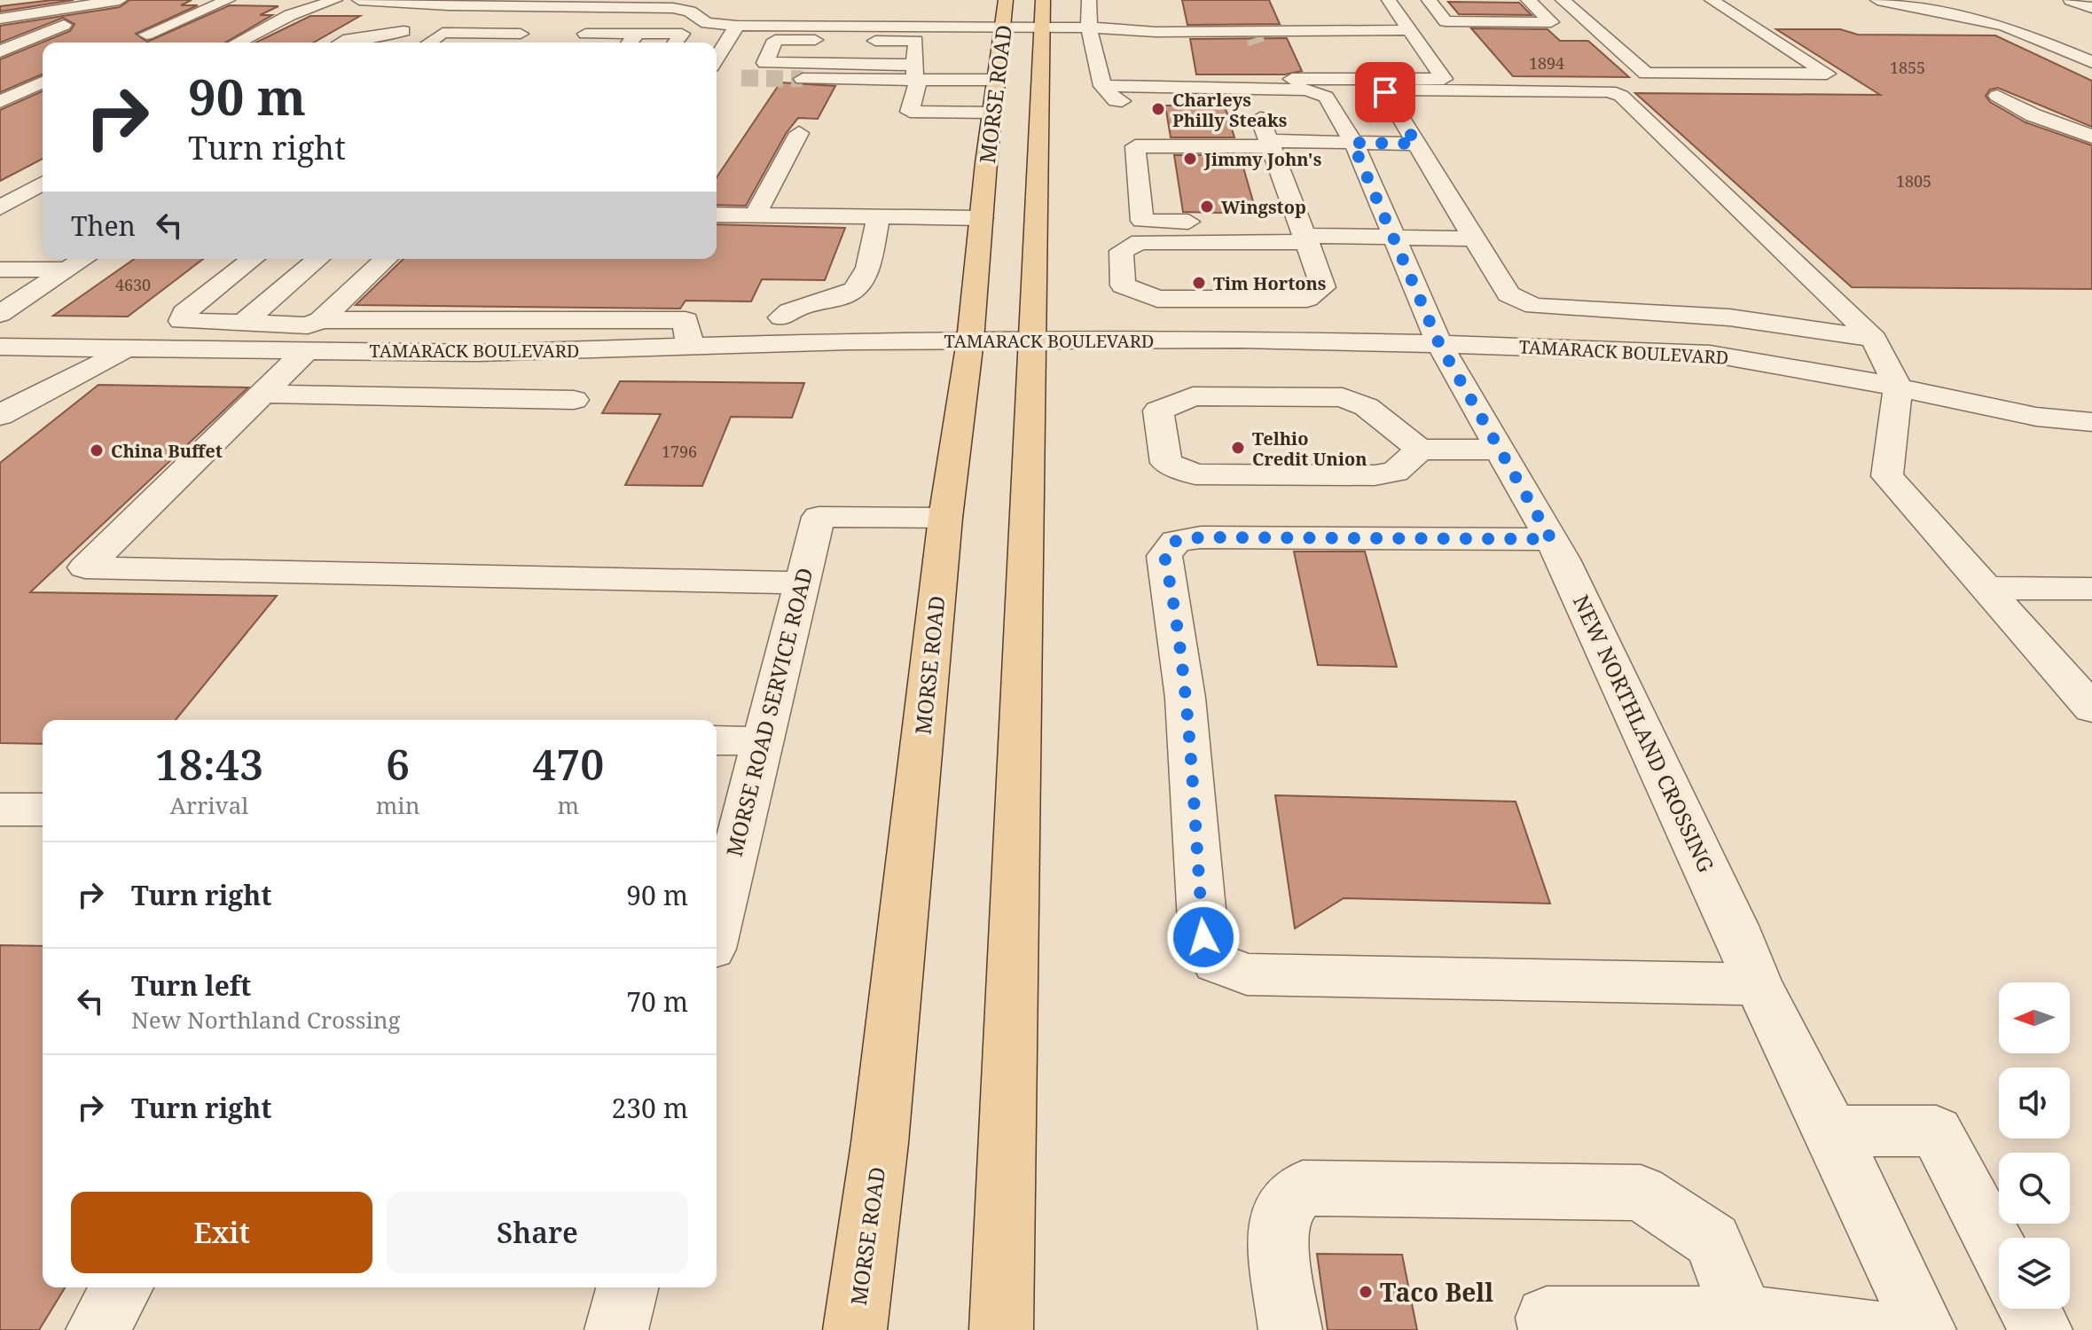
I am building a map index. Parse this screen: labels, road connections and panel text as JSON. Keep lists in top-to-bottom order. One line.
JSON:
{"streets":{"main road":["MORSE ROAD"],"street":["TAMARACK BOULEVARD","MORSE ROAD SERVICE ROAD","NEW NORTHLAND CROSSING"]},"crossings":[["MORSE ROAD","TAMARACK BOULEVARD"],["MORSE ROAD","MORSE ROAD SERVICE ROAD"],["TAMARACK BOULEVARD","NEW NORTHLAND CROSSING"]],"places":["Charleys Philly Steaks","Jimmy John's","Wingstop","Tim Hortons","Telhio Credit Union","China Buffet","Taco Bell"],"house_numbers":["1894","1855","1805","4630","1796"],"north":"left","page":{"turn":["90 m","Turn right"],"then":"Then","eta":["18:43","Arrival","6","min","470","m"],"list":[{"name":"Turn right","value":"90 m"},{"name":"Turn left","note":"New Northland Crossing","value":"70 m"},{"name":"Turn right","value":"230 m"}],"buttons":["Exit","Share"]}}
